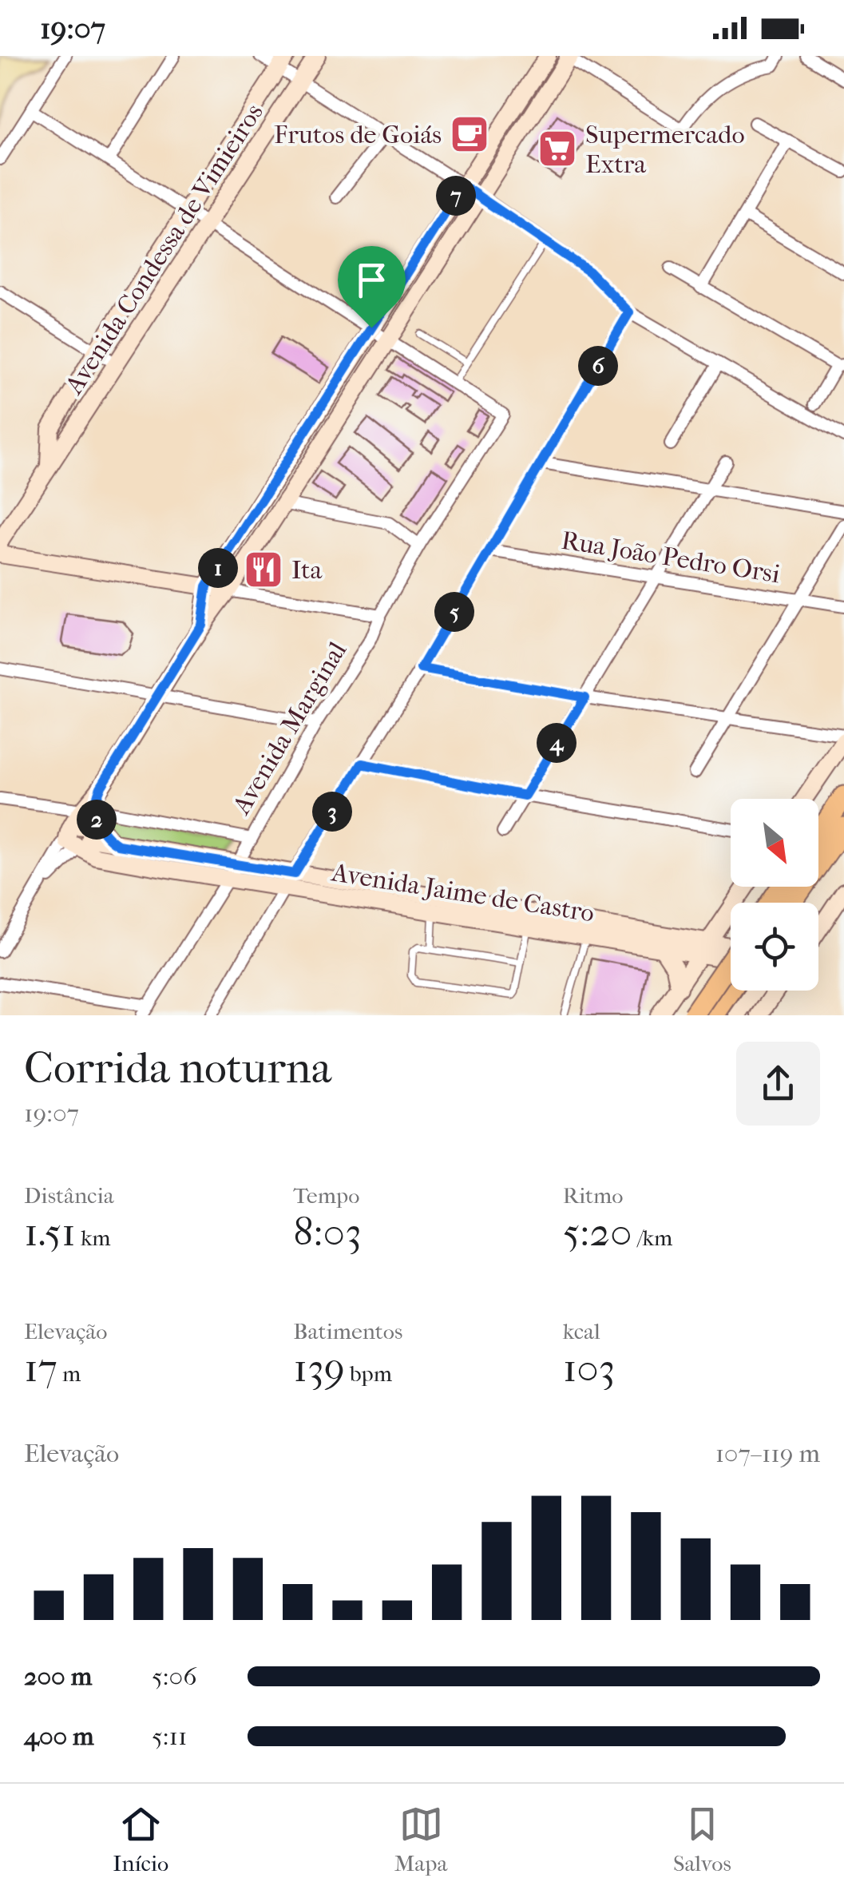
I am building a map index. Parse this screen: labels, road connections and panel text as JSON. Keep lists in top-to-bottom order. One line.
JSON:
{"streets":{"street":["Avenida Condessa de Vimieiros","Rua João Pedro Orsi","Avenida Marginal","Avenida Jaime de Castro"]},"crossings":[["Avenida Marginal","Avenida Jaime de Castro"]],"places":{"cafe":["Frutos de Goiás"],"supermarket":["Supermercado Extra"],"restaurant":["Ita"]},"north":"bottom right","page":{"status":"19:07","pins":["7","6","1","5","4","3","2"],"heading":["Corrida noturna","19:07"],"stats":[["Distância","1.51 km"],["Tempo","8:03"],["Ritmo","5:20 /km"],["Elevação","17 m"],["Batimentos","139 bpm"],["kcal","103"]],"chart":["Elevação","107–119 m"],"list":[{"name":"200 m","note":"5:06"},{"name":"400 m","note":"5:11"}],"tabs":["Início","Mapa","Salvos"]}}
